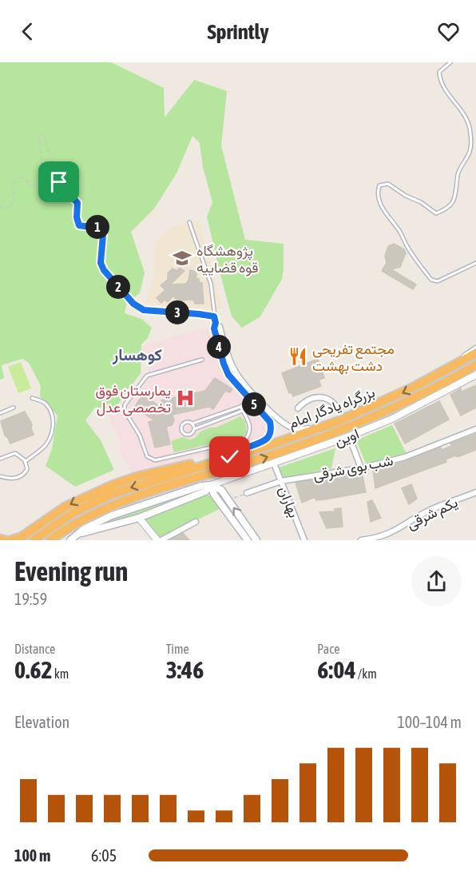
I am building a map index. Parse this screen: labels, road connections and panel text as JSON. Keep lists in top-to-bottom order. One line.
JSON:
{"streets":{"highway":["بزرگراه یادگار امام"],"main road":["اوین"],"street":["شب بوی شرقی","بهاران","یکم شرقی"]},"crossings":[["اوین","بهاران"],["شب بوی شرقی","بهاران"]],"districts":["کوهسار"],"places":{"school or university":["پژوهشگاه قوه قضاییه"],"restaurant":["مجتمع تفریحی دشت بهشت"],"hospital":["یمارستان فوق تخصصی عدل"]},"page":{"header":"Sprintly","pins":["1","2","3","4","5"],"heading":["Evening run","19:59"],"stats":[["Distance","0.62 km"],["Time","3:46"],["Pace","6:04 /km"]],"chart":["Elevation","100–104 m"],"list":[{"name":"100 m","note":"6:05"}]}}
